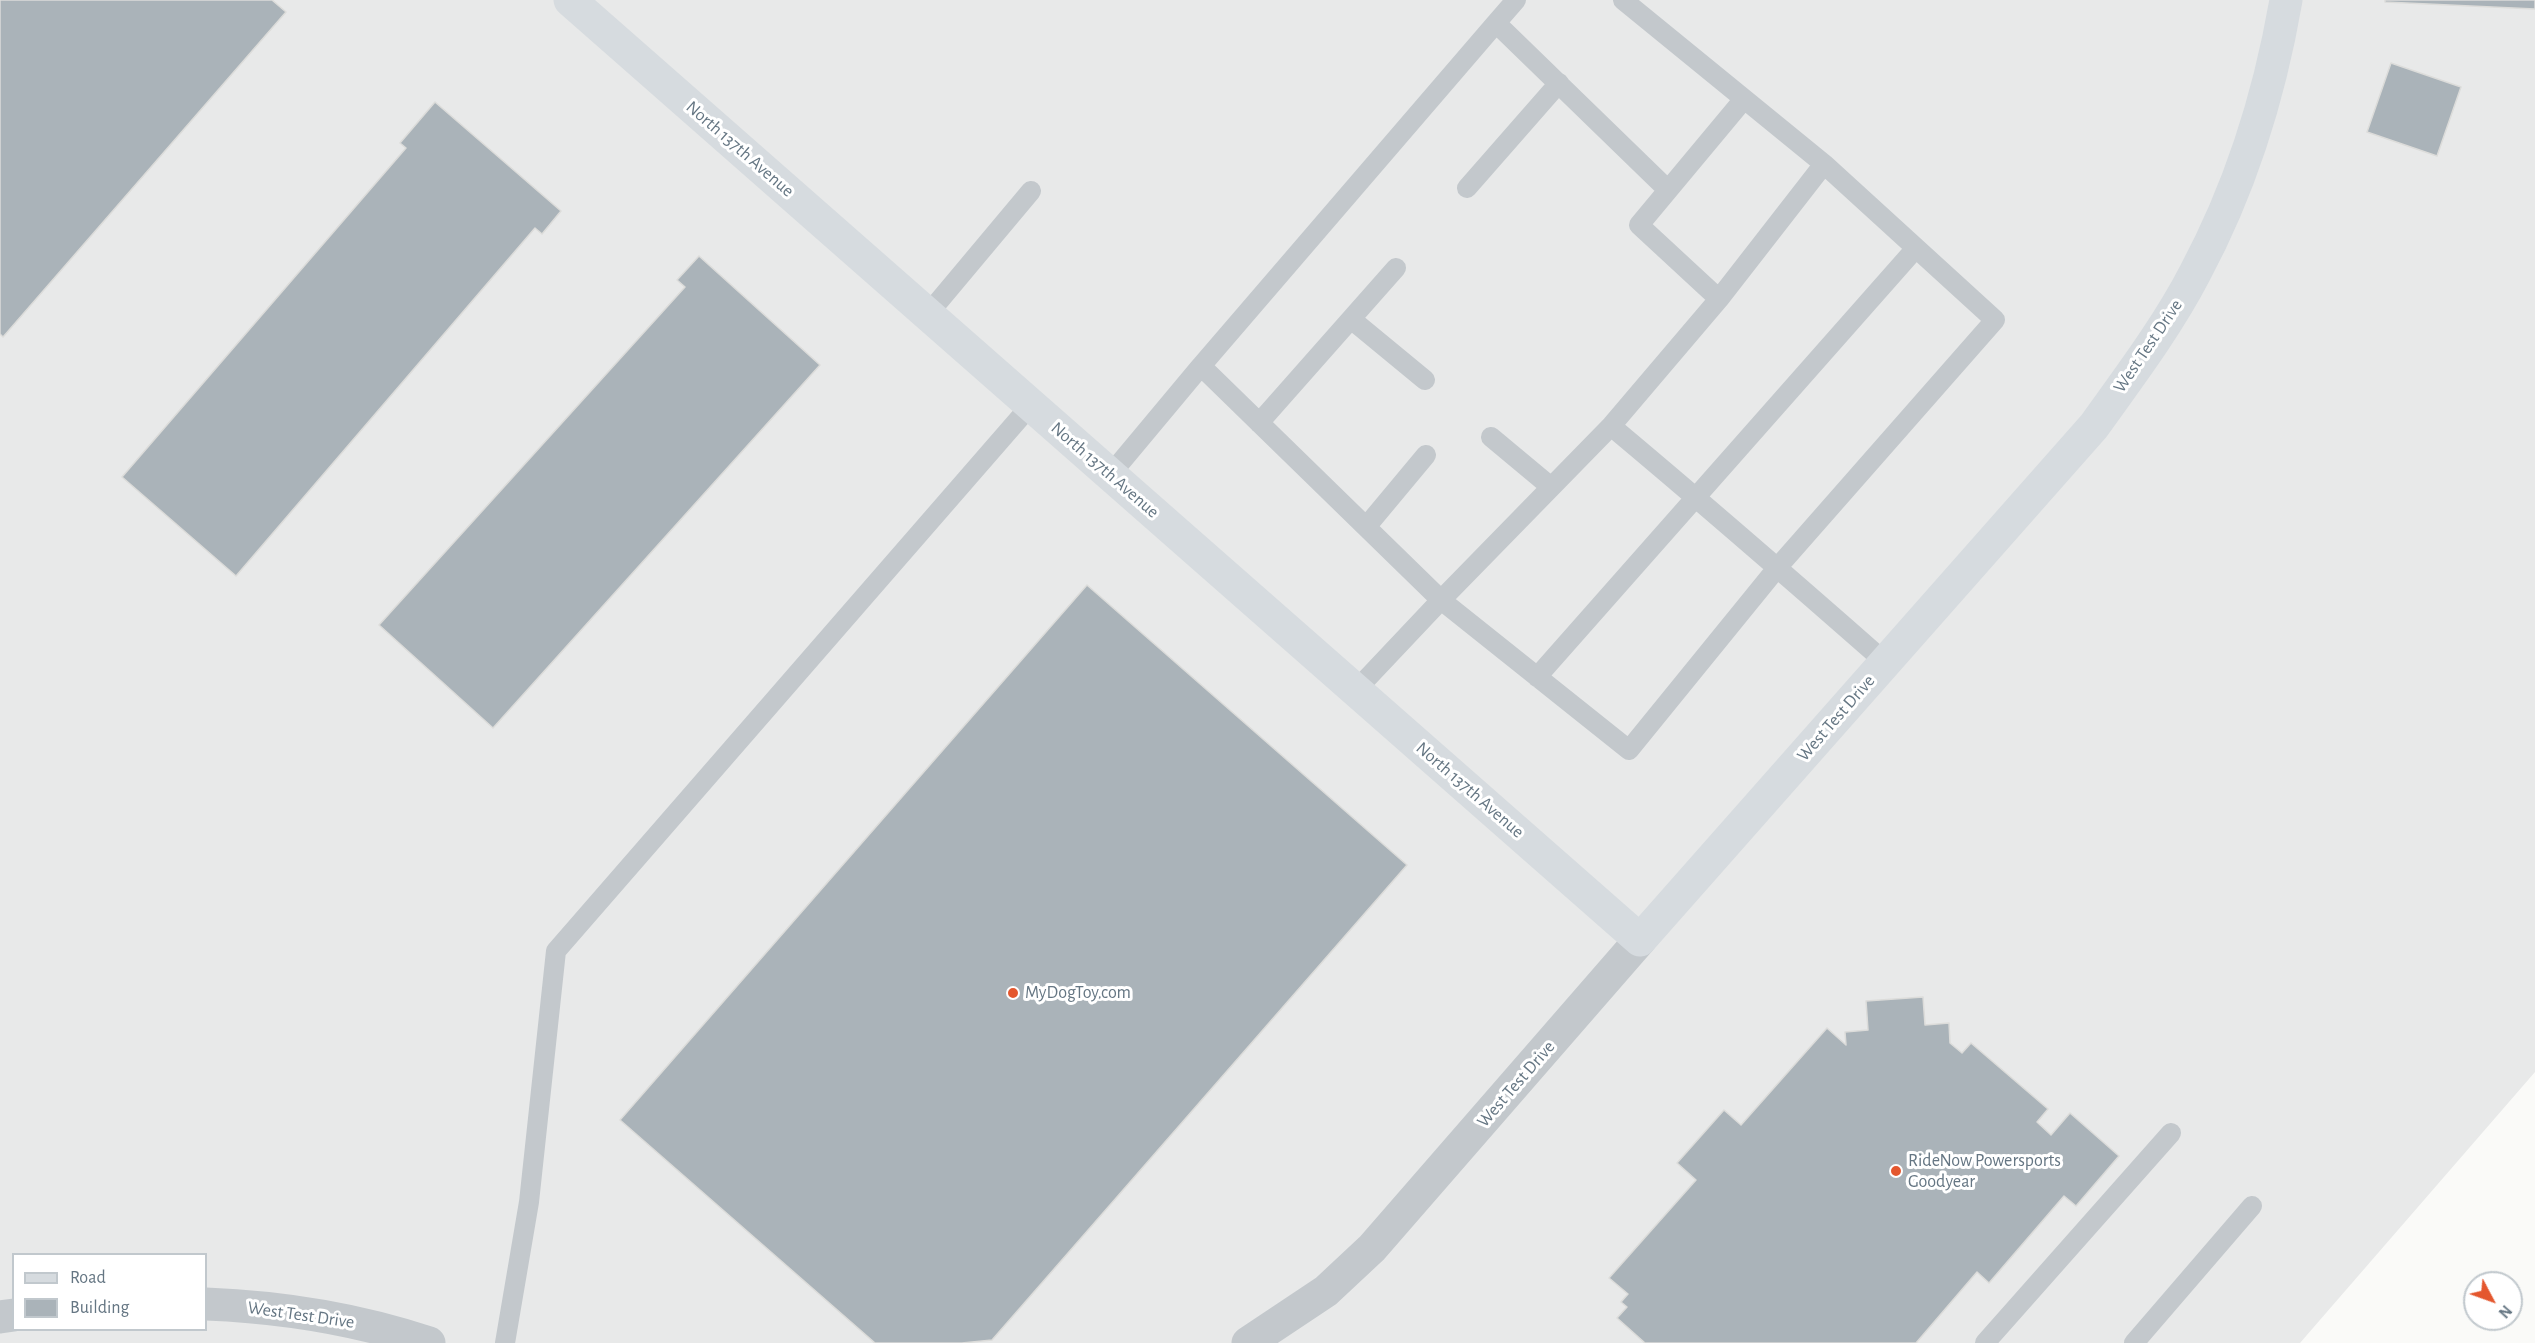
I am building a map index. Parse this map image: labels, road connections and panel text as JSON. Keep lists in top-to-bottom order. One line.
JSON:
{"streets":{"street":["North 137th Avenue","West Test Drive"]},"crossings":[["North 137th Avenue","West Test Drive"]],"places":["MyDogToy.com","RideNow Powersports Goodyear"],"legend":["Road","Building"],"north":"bottom right"}
